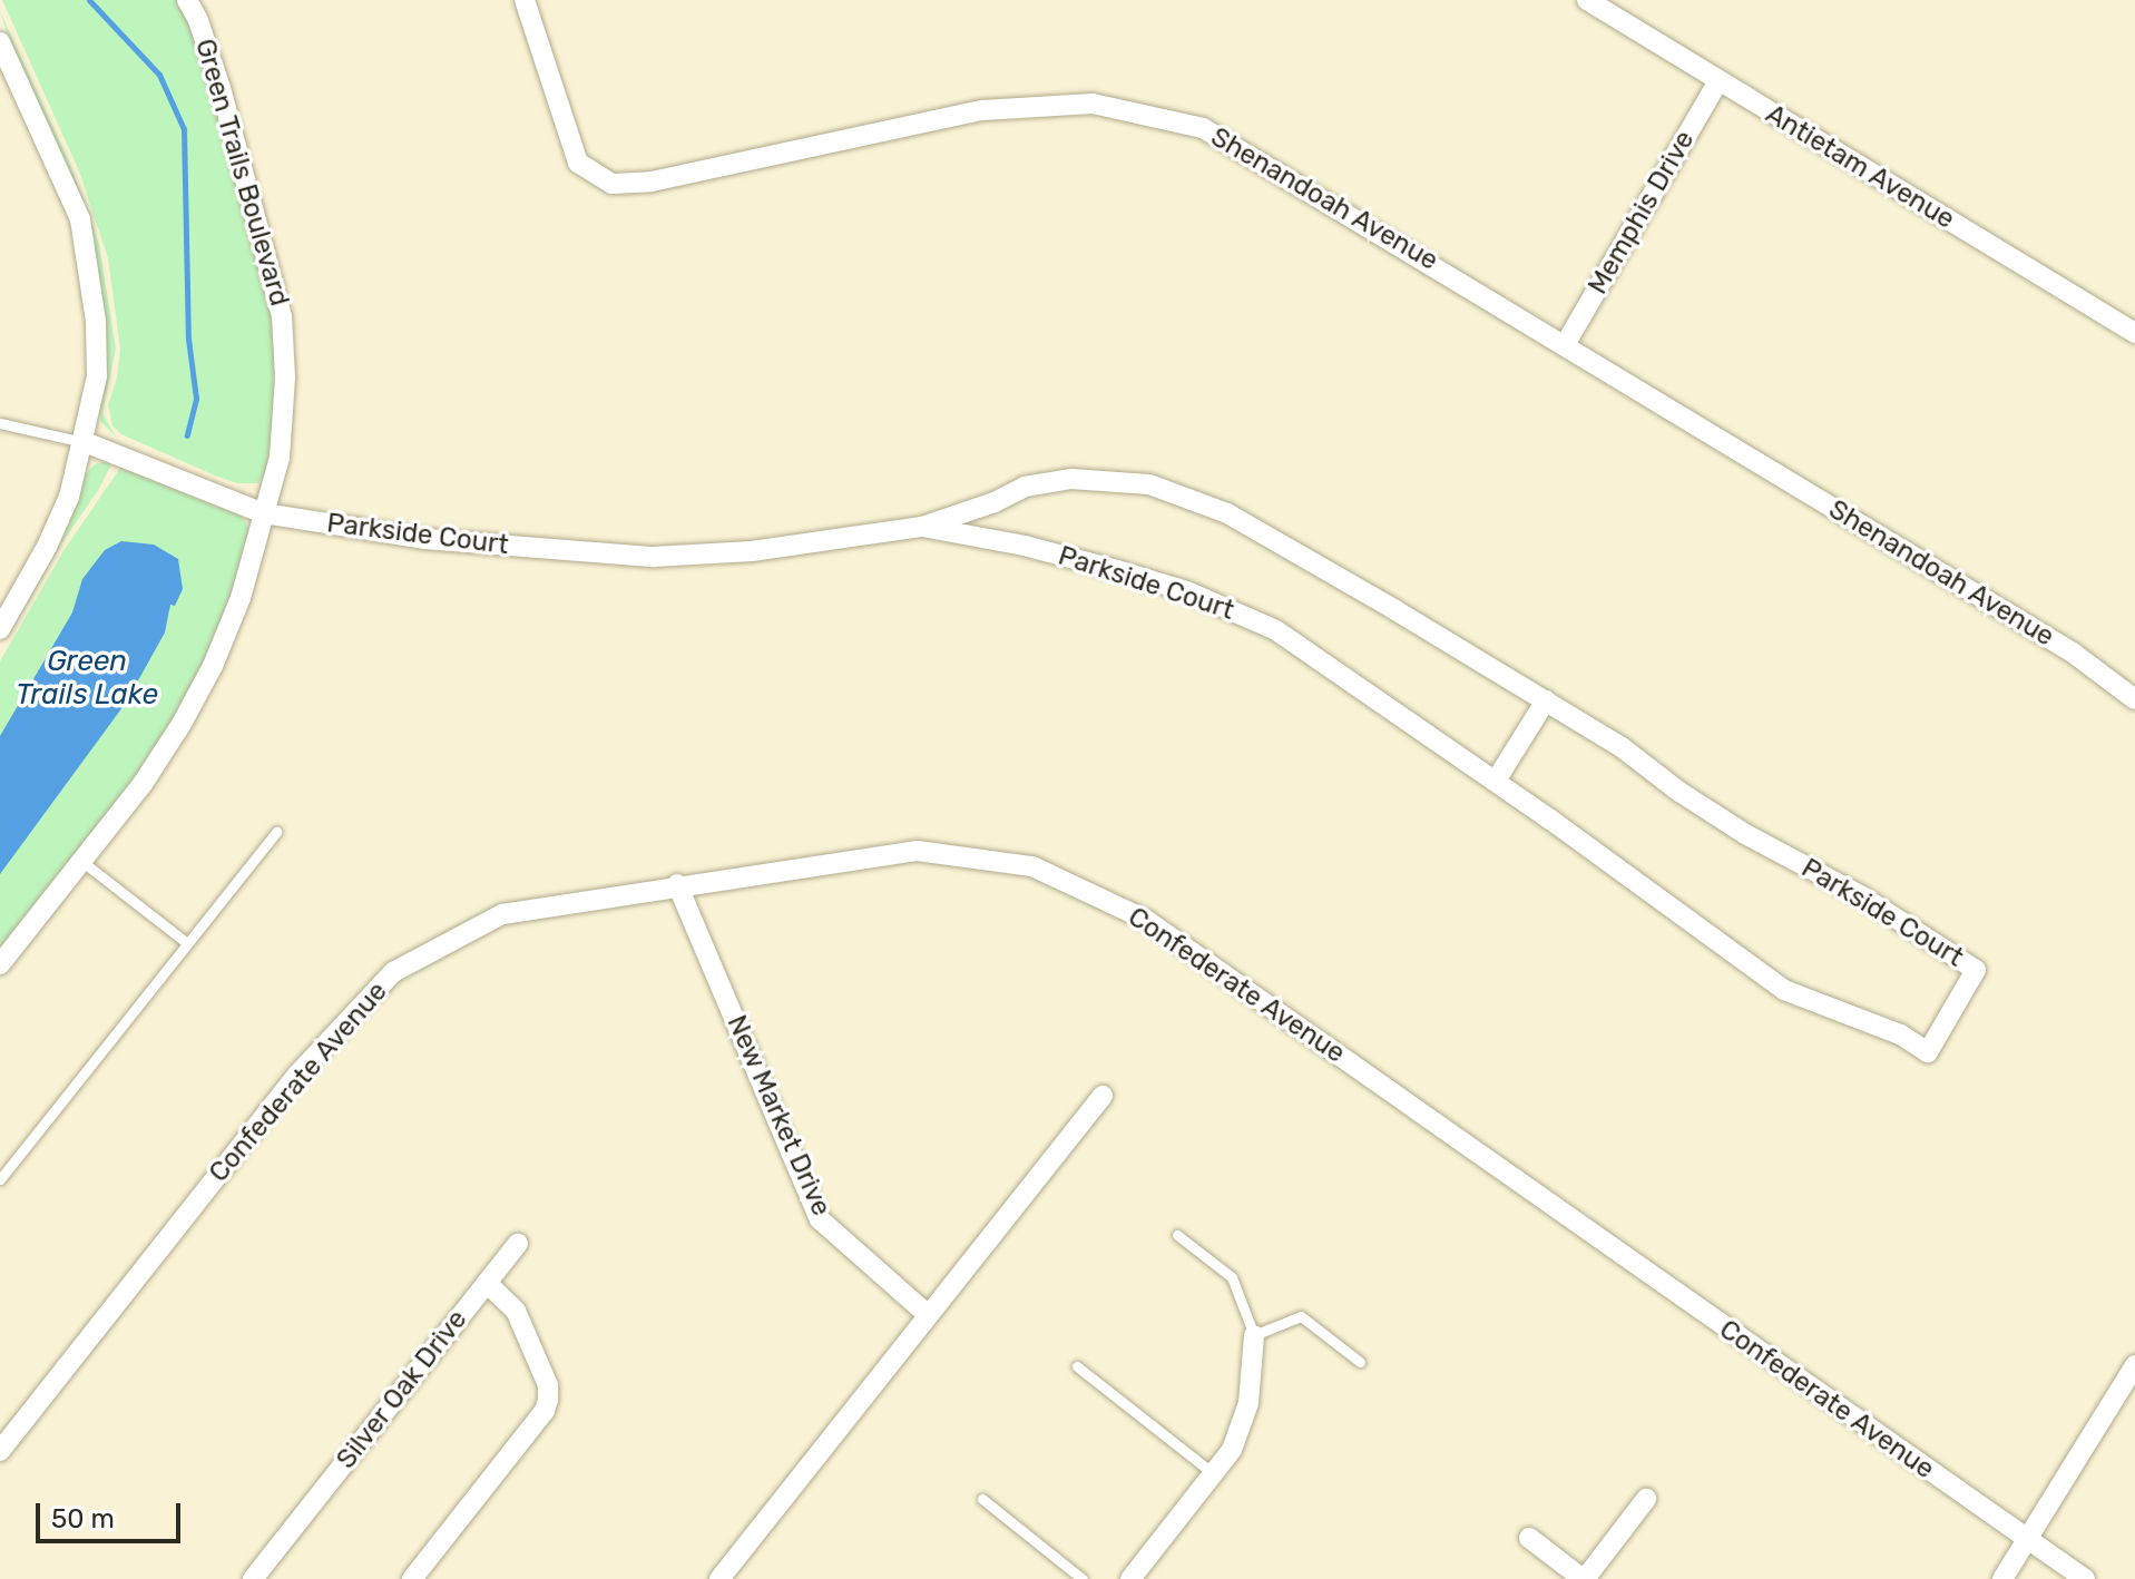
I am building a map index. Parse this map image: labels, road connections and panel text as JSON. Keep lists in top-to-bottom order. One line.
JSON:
{"streets":{"street":["Antietam Avenue","Green Trails Boulevard","Shenandoah Avenue","Memphis Drive","Parkside Court","Confederate Avenue","New Market Drive","Silver Oak Drive"]},"crossings":[["Antietam Avenue","Memphis Drive"],["Green Trails Boulevard","Parkside Court"],["Shenandoah Avenue","Memphis Drive"],["Confederate Avenue","New Market Drive"]],"water":["Green Trails Lake"],"scale_bar":"50 m"}
